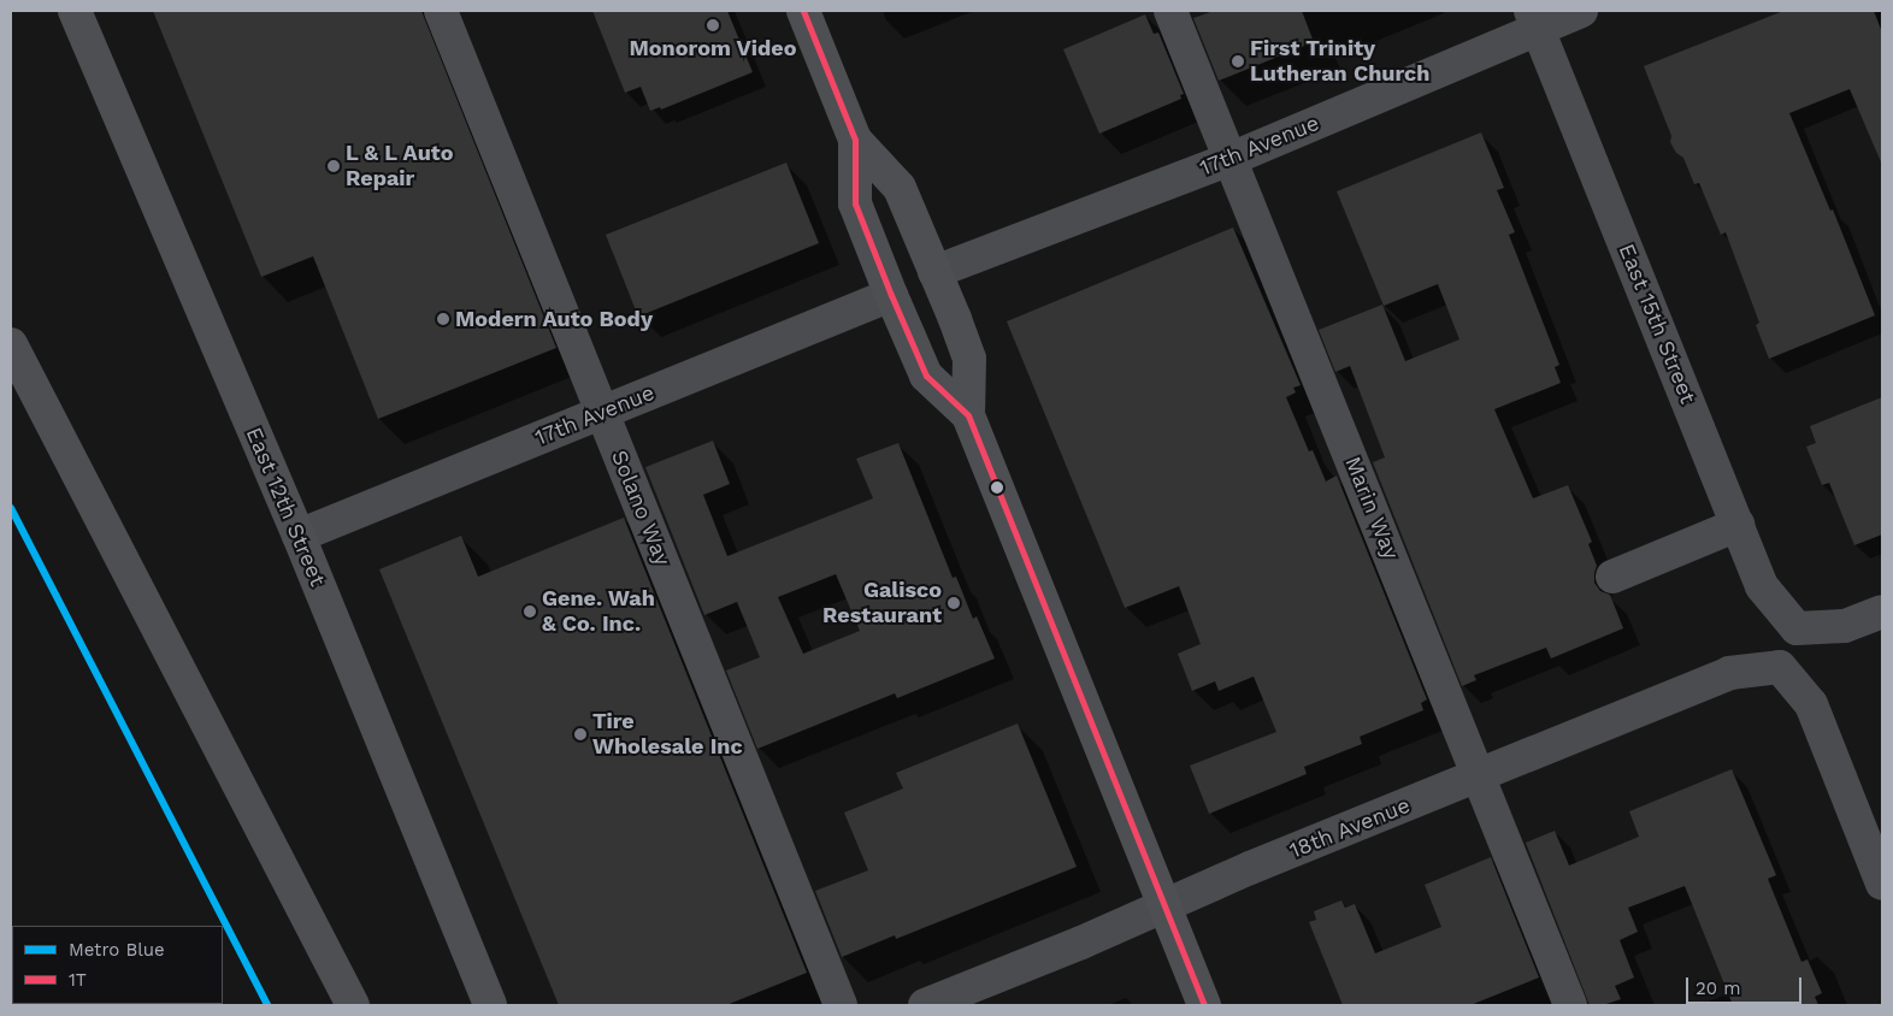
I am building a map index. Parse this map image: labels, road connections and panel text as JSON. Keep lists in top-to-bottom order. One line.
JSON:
{"streets":{"main road":["East 12th Street"],"street":["17th Avenue","East 15th Street","Solano Way","Marin Way","18th Avenue"]},"crossings":[["17th Avenue","East 15th Street"],["17th Avenue","East 12th Street"],["17th Avenue","Solano Way"],["17th Avenue","Marin Way"],["Marin Way","18th Avenue"]],"places":["Monorom Video","First Trinity Lutheran Church","L & L Auto Repair","Modern Auto Body","Galisco Restaurant","Gene. Wah & Co. Inc.","Tire Wholesale Inc"],"lines":["transit line 1T","metro line Blue"],"legend":["Metro Blue","1T"],"scale_bar":"20 m"}
